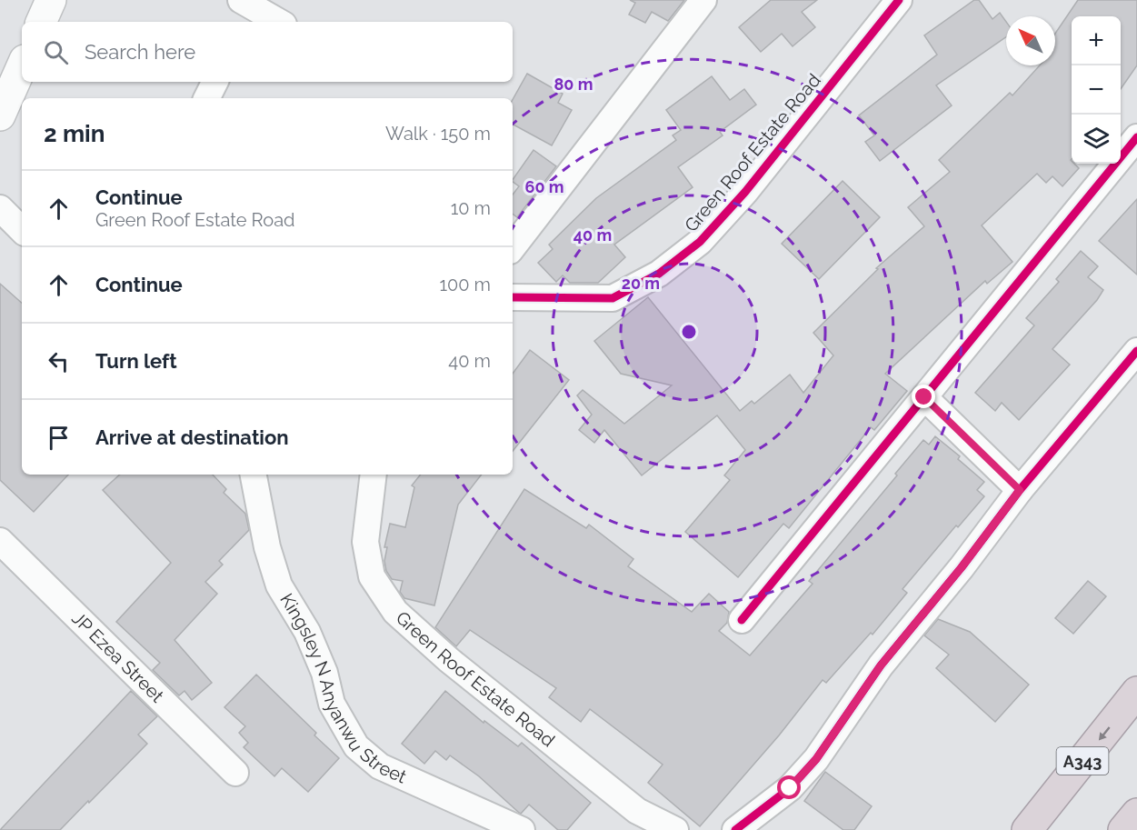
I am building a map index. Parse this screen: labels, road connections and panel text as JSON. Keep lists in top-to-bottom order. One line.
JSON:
{"streets":{"highway":["A343"],"street":["Green Roof Estate Road","JP Ezea Street","Kingsley N Anyanwu Street"]},"north":"top left","page":{"map_buttons":["+","−"],"search":"Search here","heading":["2 min","Walk · 150 m"],"list":[["Continue","Green Roof Estate Road","10 m"],["Continue","100 m"],["Turn left","40 m"],"Arrive at destination"]},"rings":["80 m","60 m","40 m","20 m"]}
